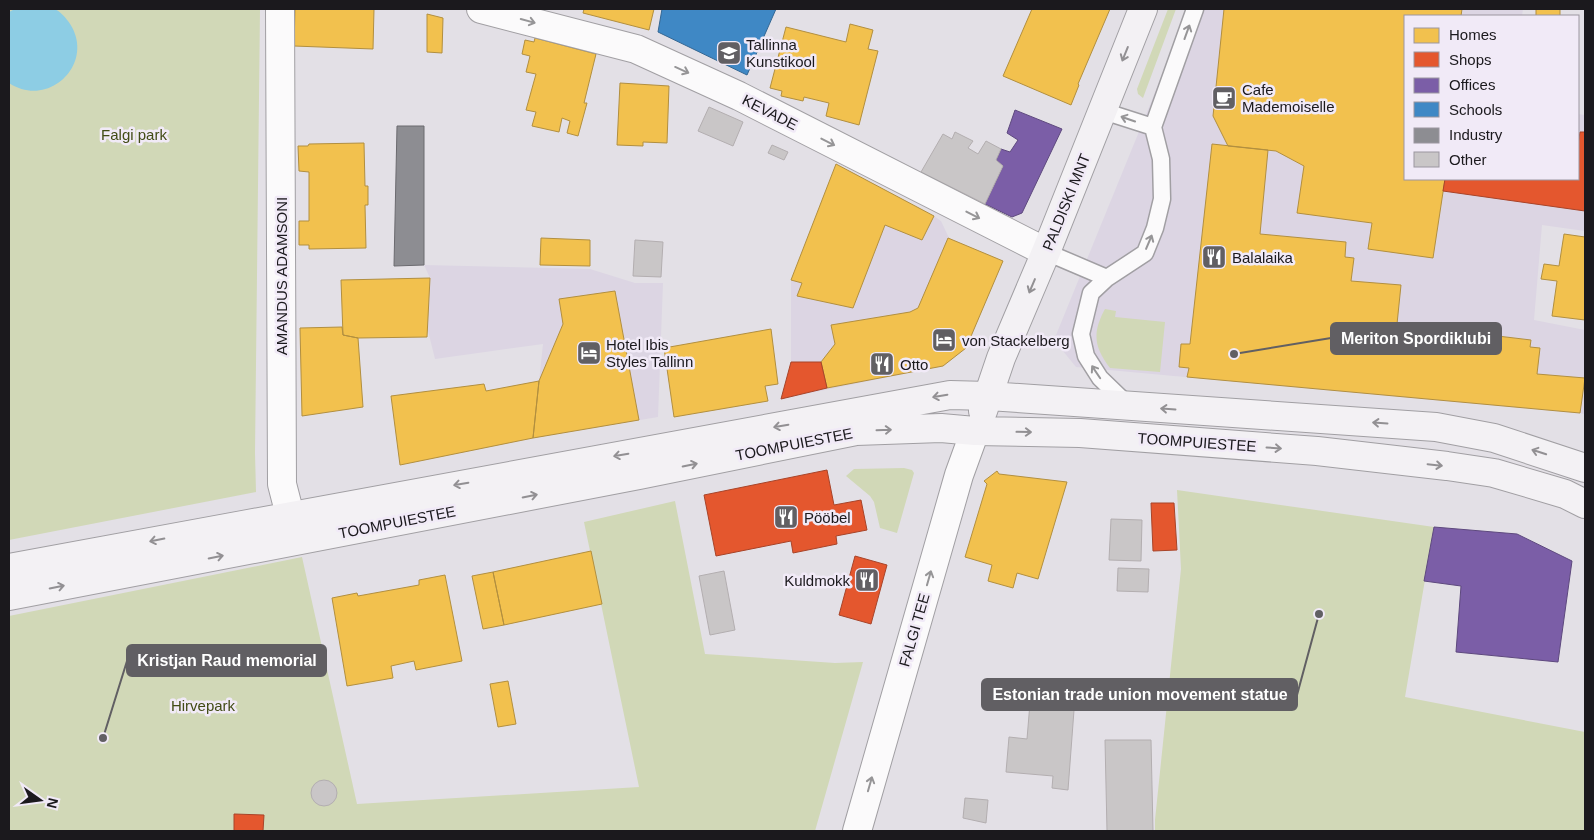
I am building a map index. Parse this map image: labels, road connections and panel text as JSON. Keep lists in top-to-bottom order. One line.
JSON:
{"streets":{"main road":["PALDISKI MNT","TOOMPUIESTEE"],"street":["KEVADE","AMANDUS ADAMSONI","FALGI TEE"]},"crossings":[["KEVADE","PALDISKI MNT"],["PALDISKI MNT","TOOMPUIESTEE"],["PALDISKI MNT","FALGI TEE"],["AMANDUS ADAMSONI","TOOMPUIESTEE"],["TOOMPUIESTEE","FALGI TEE"]],"one_way":["KEVADE","PALDISKI MNT","FALGI TEE"],"parks":["Falgi park","Hirvepark"],"places":{"school or university":["Tallinna Kunstikool"],"cafe":["Cafe Mademoiselle"],"restaurant":["Balalaika","Otto","Pööbel","Kuldmokk"],"hotel":["von Stackelberg","Hotel Ibis Styles Tallinn"],"other":["Meriton Spordiklubi","Estonian trade union movement statue","Kristjan Raud memorial"]},"legend":["Homes","Shops","Offices","Schools","Industry","Other"],"north":"right"}
